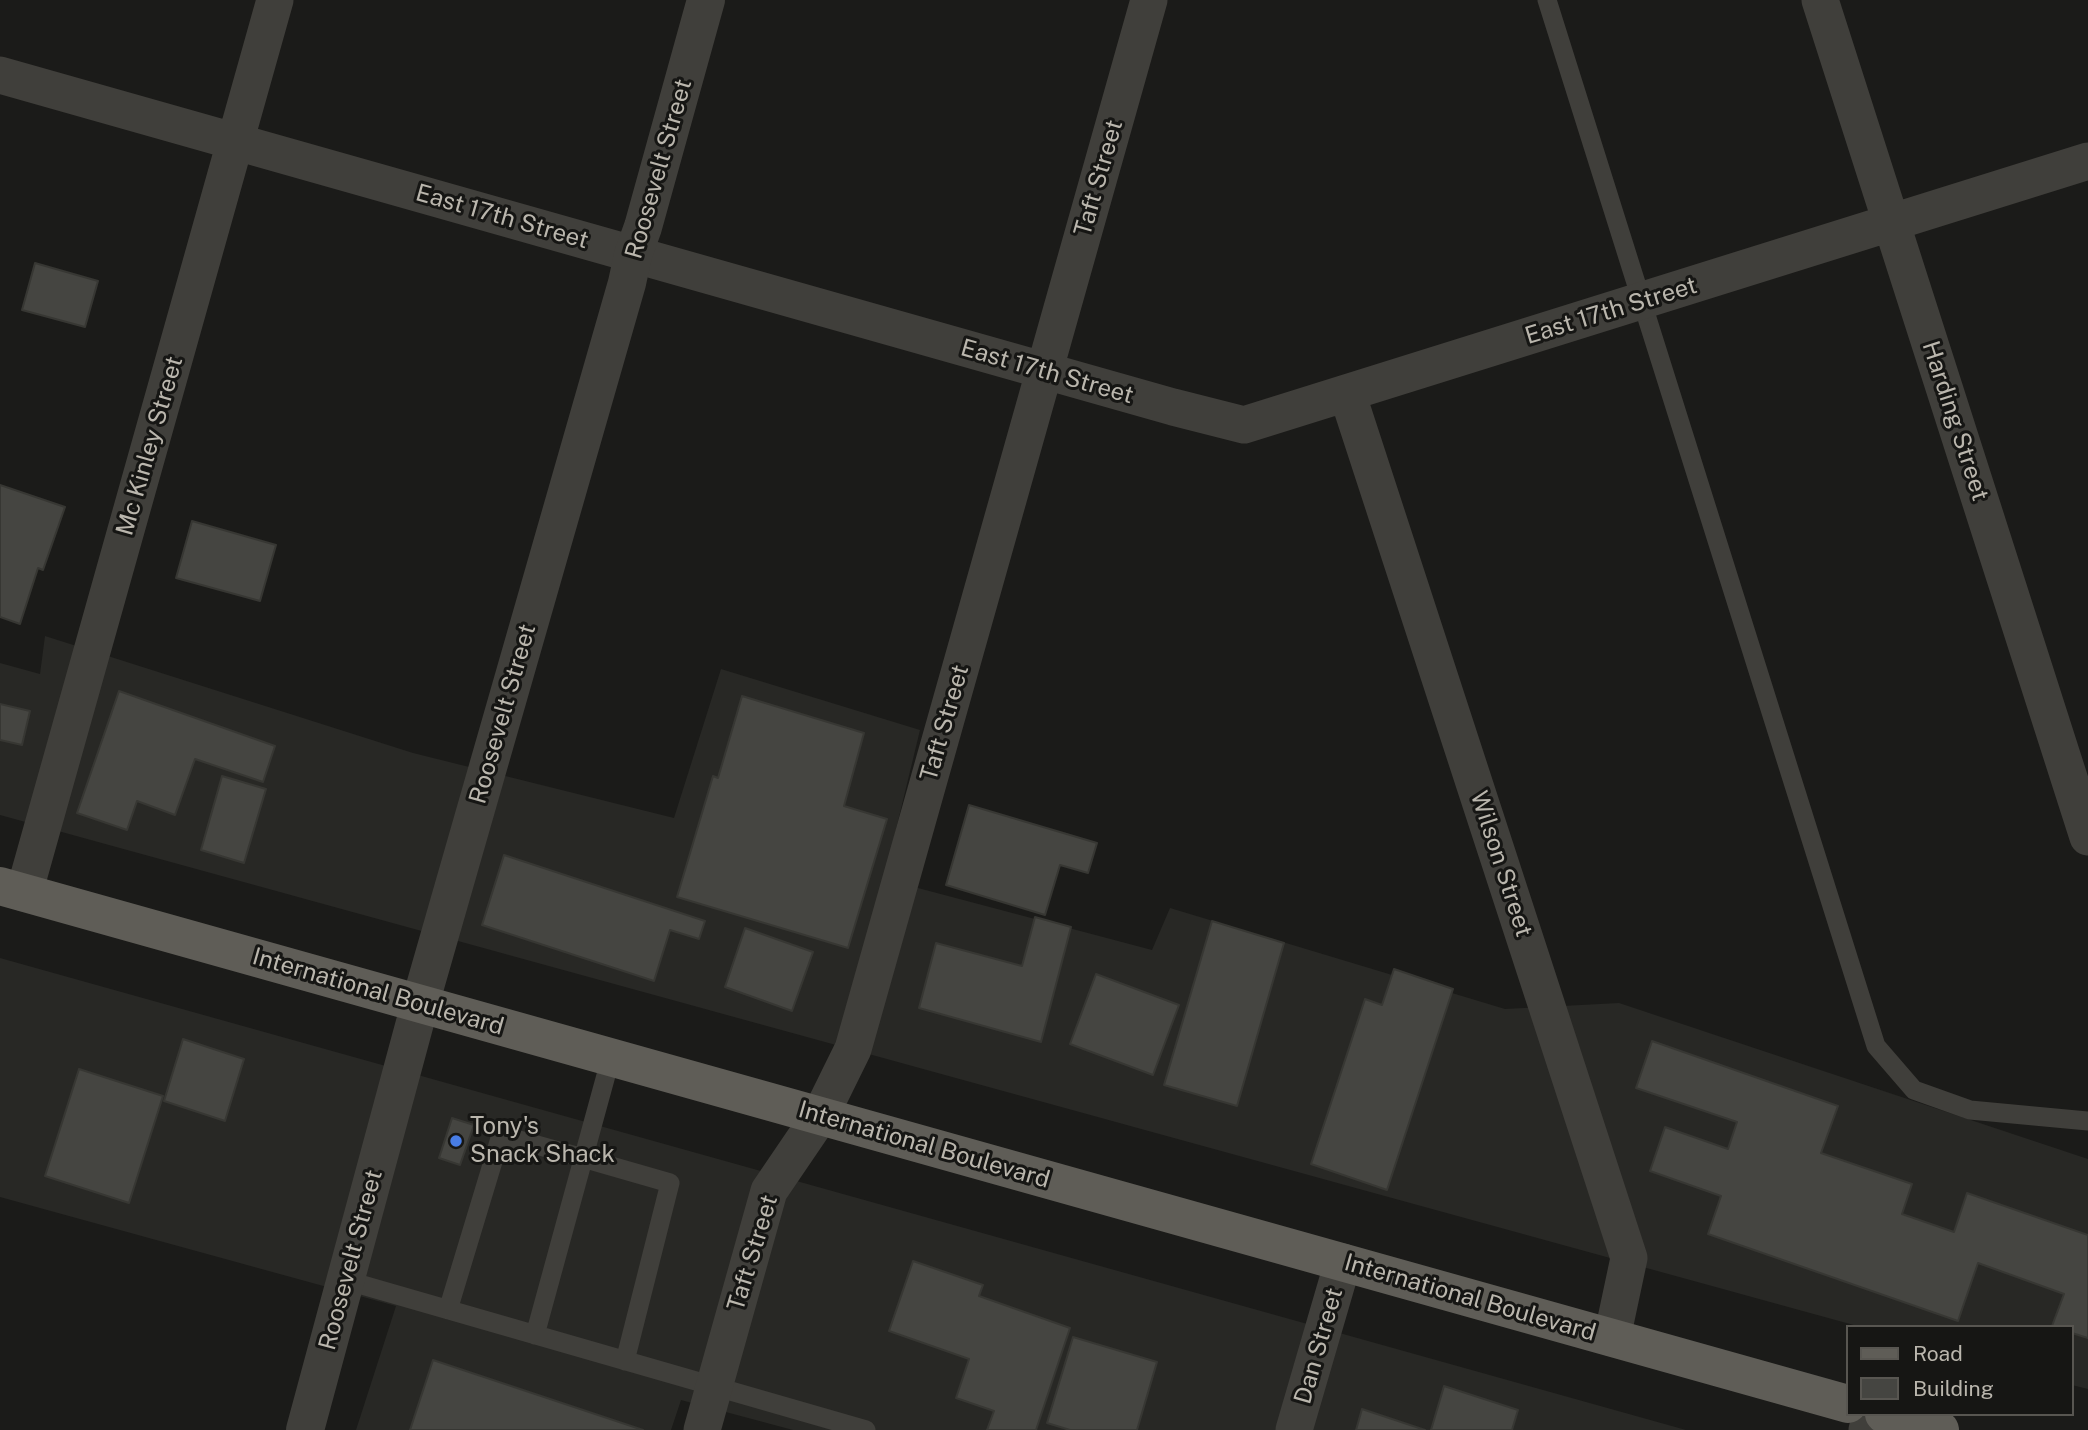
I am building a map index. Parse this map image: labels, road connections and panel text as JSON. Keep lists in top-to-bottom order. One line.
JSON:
{"streets":{"main road":["International Boulevard"],"street":["Roosevelt Street","Taft Street","East 17th Street","Harding Street","Mc Kinley Street","Wilson Street","Dan Street"]},"crossings":[["Roosevelt Street","East 17th Street"],["Roosevelt Street","International Boulevard"],["Taft Street","East 17th Street"],["Taft Street","International Boulevard"],["East 17th Street","Harding Street"],["East 17th Street","Mc Kinley Street"],["East 17th Street","Wilson Street"],["Mc Kinley Street","International Boulevard"],["Wilson Street","International Boulevard"],["International Boulevard","Dan Street"]],"places":["Tony's Snack Shack"],"legend":["Road","Building"]}
